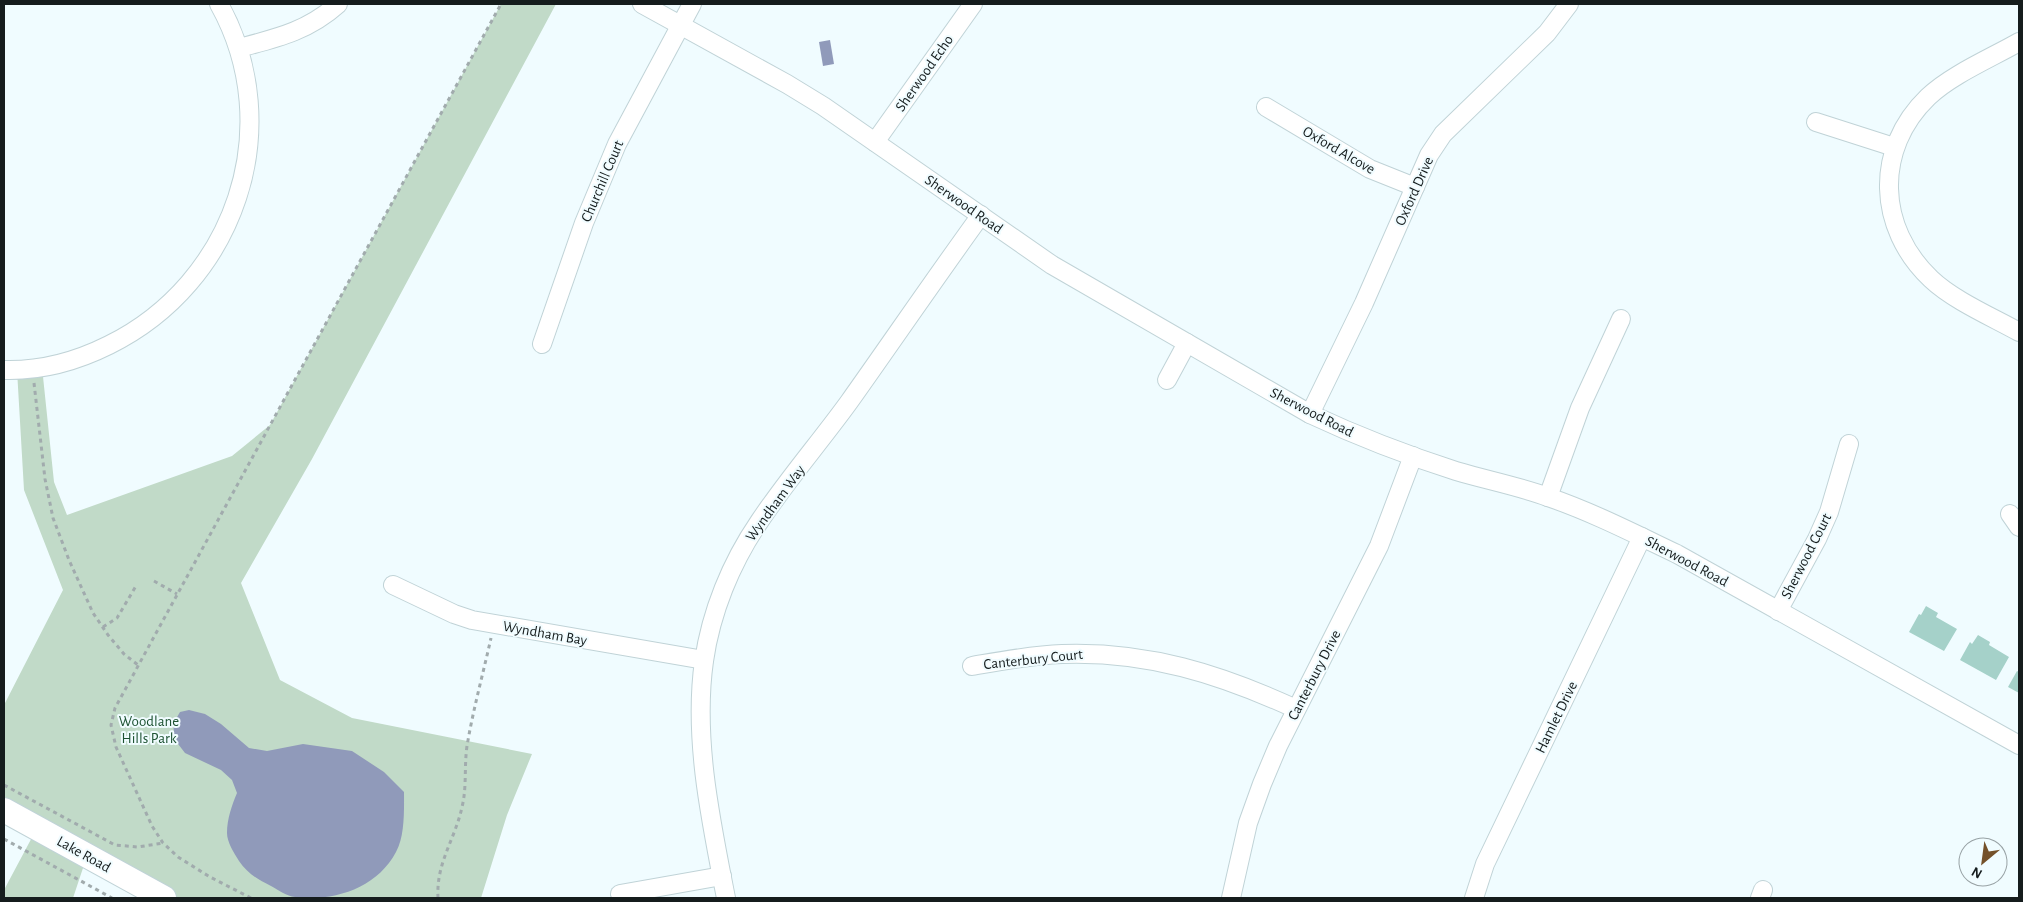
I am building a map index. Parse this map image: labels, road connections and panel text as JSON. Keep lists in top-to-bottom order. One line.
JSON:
{"streets":{"street":["Sherwood Echo","Oxford Alcove","Churchill Court","Oxford Drive","Sherwood Road","Wyndham Way","Sherwood Court","Wyndham Bay","Canterbury Court","Canterbury Drive","Hamlet Drive","Lake Road"]},"crossings":[["Sherwood Echo","Sherwood Road"],["Oxford Alcove","Oxford Drive"],["Churchill Court","Sherwood Road"],["Oxford Drive","Sherwood Road"],["Sherwood Road","Wyndham Way"],["Sherwood Road","Sherwood Court"],["Sherwood Road","Canterbury Drive"],["Sherwood Road","Hamlet Drive"],["Wyndham Way","Wyndham Bay"],["Canterbury Court","Canterbury Drive"]],"parks":["Woodlane Hills Park"],"north":"bottom left"}
